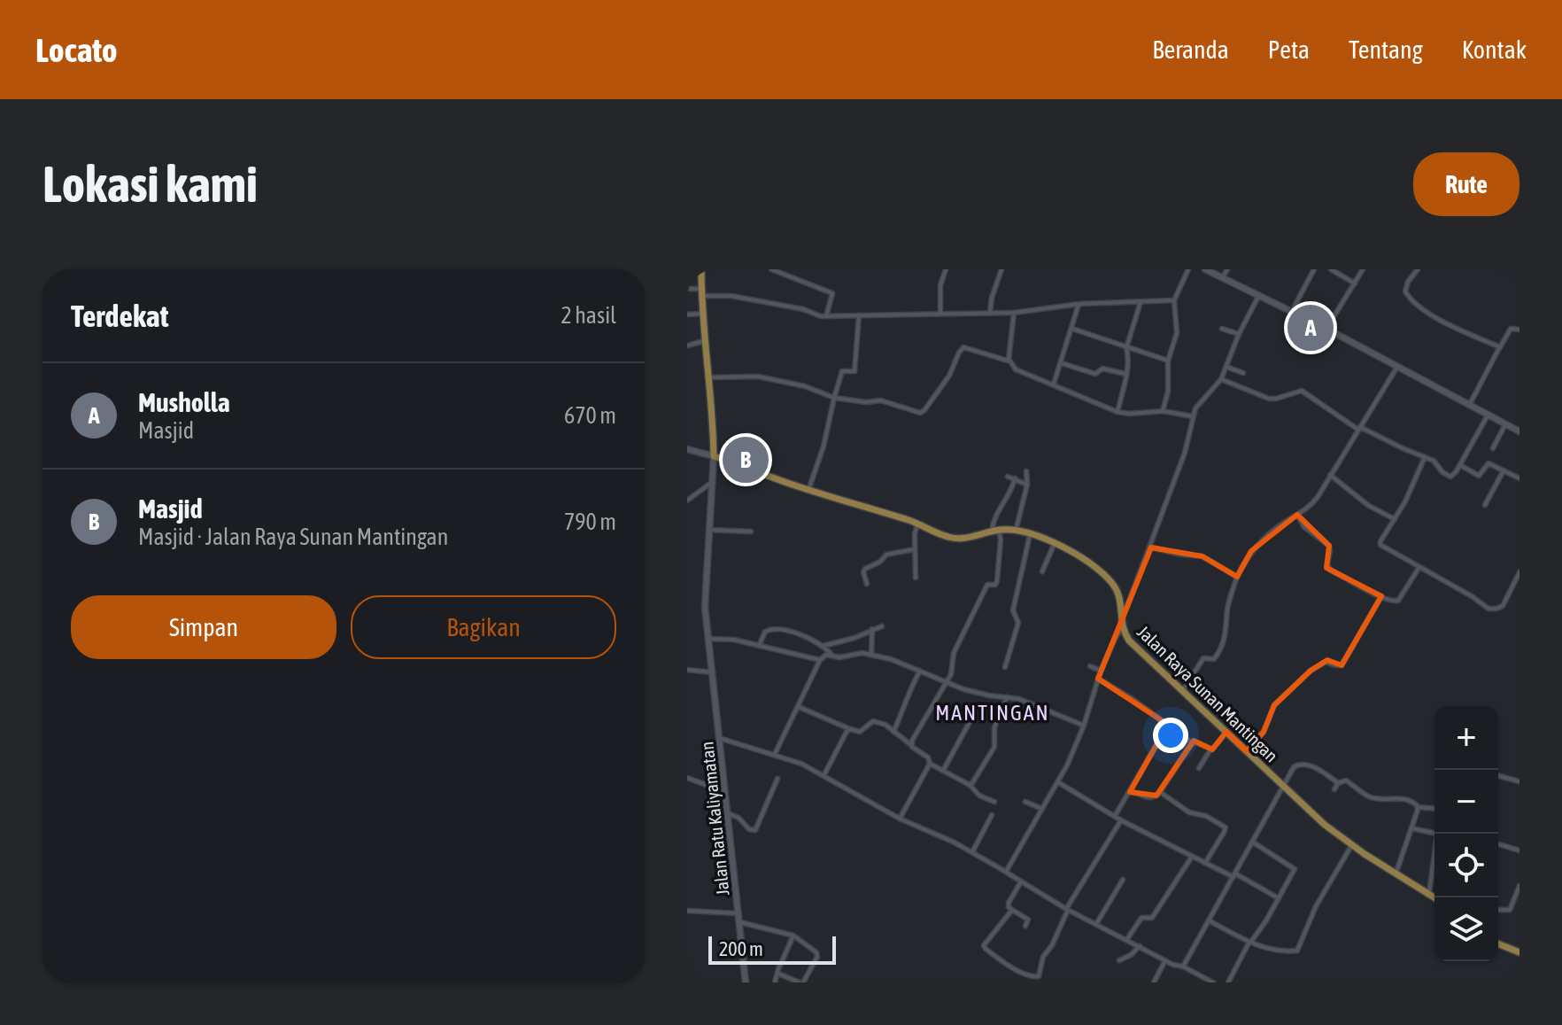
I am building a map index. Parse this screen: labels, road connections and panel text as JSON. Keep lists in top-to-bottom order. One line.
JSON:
{"streets":{"main road":["Jalan Raya Sunan Mantingan","Jalan Ratu Kaliyamatan"]},"crossings":[["Jalan Raya Sunan Mantingan","Jalan Ratu Kaliyamatan"]],"districts":["MANTINGAN"],"scale_bar":"200 m","page":{"header":"Locato","nav":["Beranda","Peta","Tentang","Kontak"],"buttons":["Rute",["Simpan","Bagikan"]],"title":"Lokasi kami","heading":["Terdekat","2 hasil"],"pins":["A","B"],"list":[{"mark":"A","name":"Musholla","note":"Masjid","value":"670 m"},{"mark":"B","name":"Masjid","note":"Masjid · Jalan Raya Sunan Mantingan","value":"790 m"}],"map_buttons":["+","−"],"scale":"200 m"}}
